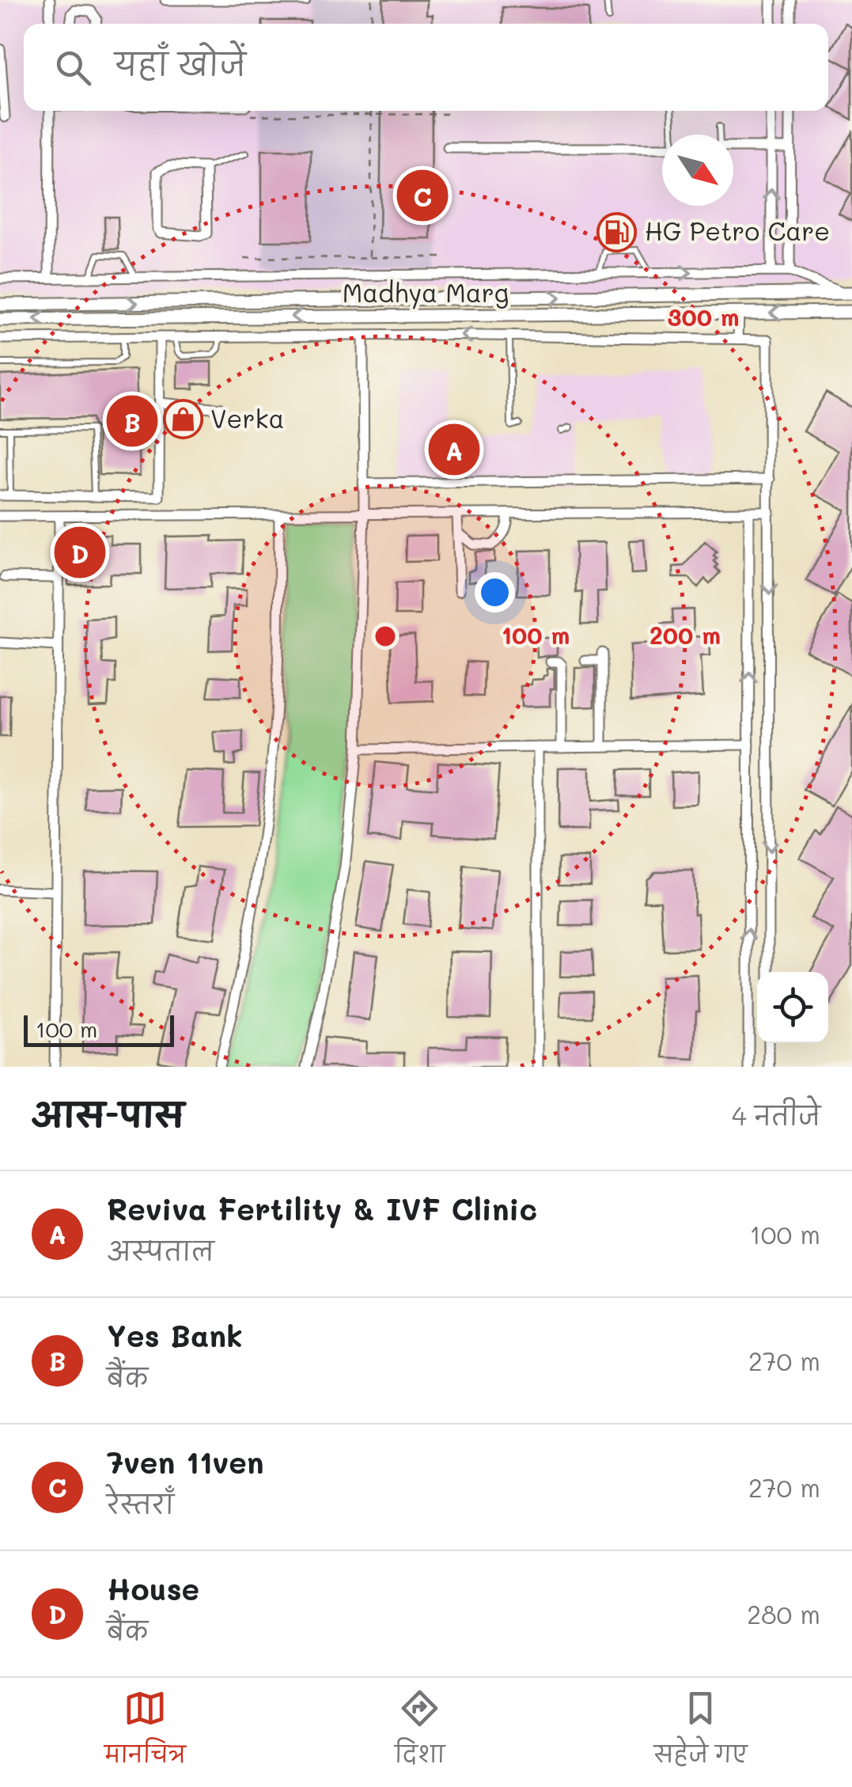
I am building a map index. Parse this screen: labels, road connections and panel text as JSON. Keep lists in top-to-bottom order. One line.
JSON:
{"streets":{"main road":["Madhya Marg"]},"places":{"fuel station":["HG Petro Care"],"shop":["Verka"]},"scale_bar":"100 m","north":"bottom right","page":{"search":"यहाँ खोजें","pins":["C","B","A","D"],"scale":"100 m","heading":["आस-पास","4 नतीजे"],"list":[{"mark":"A","name":"Reviva Fertility & IVF Clinic","note":"अस्पताल","value":"100 m"},{"mark":"B","name":"Yes Bank","note":"बैंक","value":"270 m"},{"mark":"C","name":"7ven 11ven","note":"रेस्तराँ","value":"270 m"},{"mark":"D","name":"House","note":"बैंक","value":"280 m"}],"nav":["मानचित्र","दिशा","सहेजे गए"]},"rings":["300 m","100 m","200 m"]}
